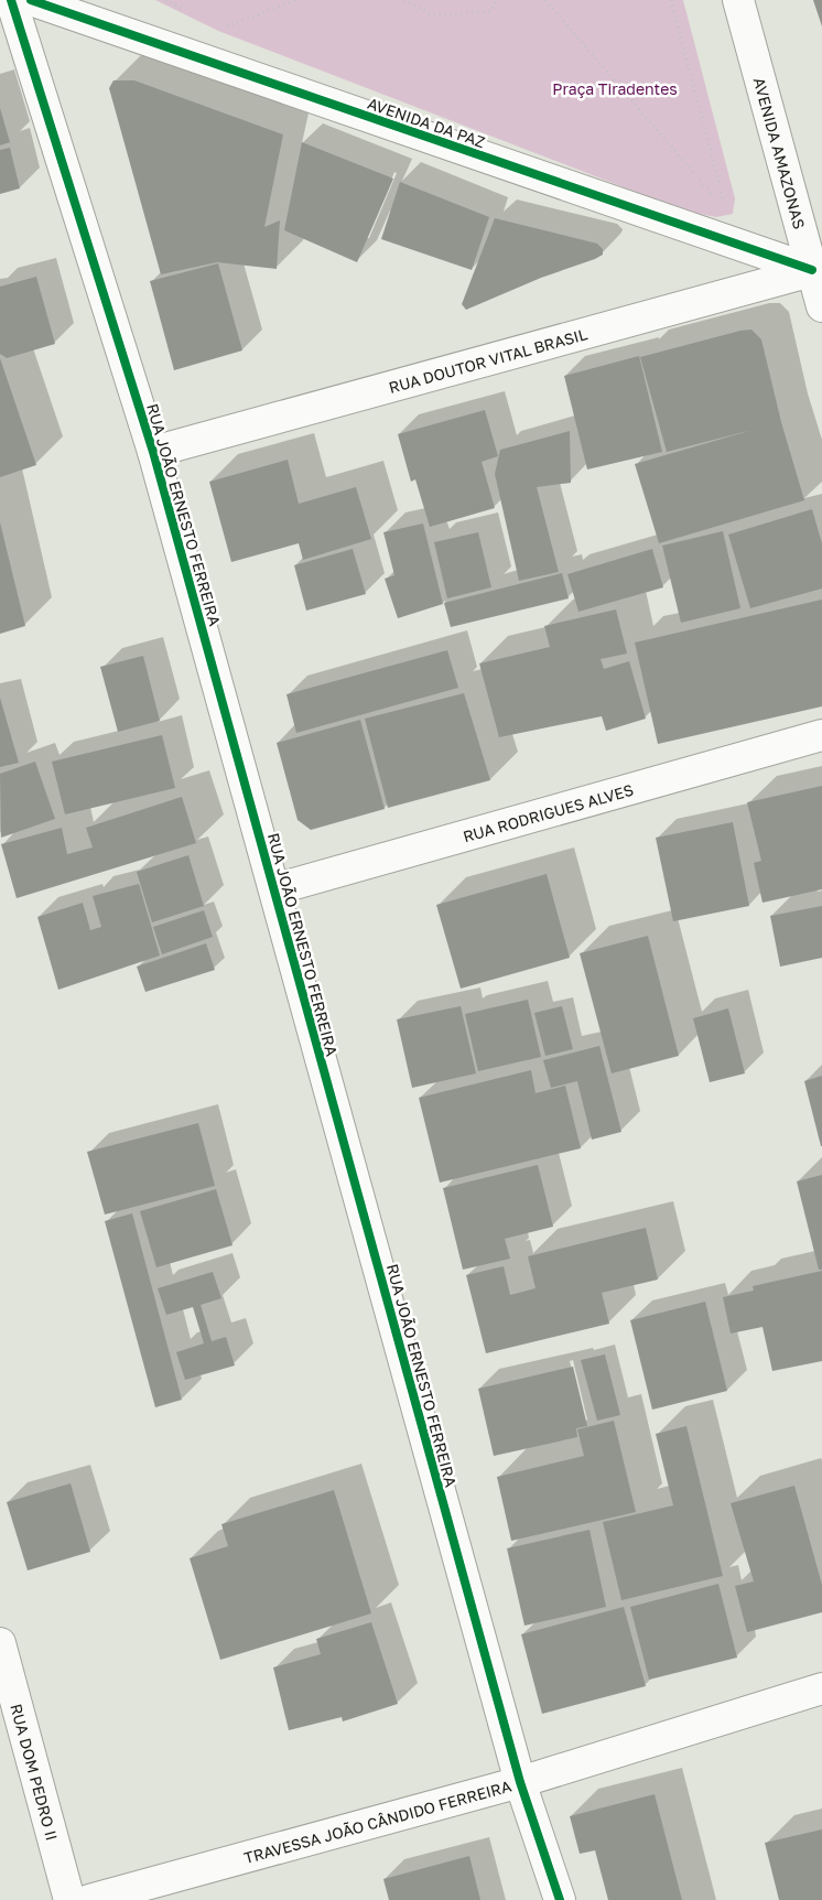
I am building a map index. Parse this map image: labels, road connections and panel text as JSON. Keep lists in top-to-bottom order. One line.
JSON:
{"streets":{"street":["AVENIDA DA PAZ","AVENIDA AMAZONAS","RUA DOUTOR VITAL BRASIL","RUA JOÃO ERNESTO FERREIRA","RUA RODRIGUES ALVES","RUA DOM PEDRO II","TRAVESSA JOÃO CÂNDIDO FERREIRA"]},"crossings":[["AVENIDA DA PAZ","AVENIDA AMAZONAS"],["AVENIDA DA PAZ","RUA DOUTOR VITAL BRASIL"],["AVENIDA AMAZONAS","RUA DOUTOR VITAL BRASIL"],["RUA DOUTOR VITAL BRASIL","RUA JOÃO ERNESTO FERREIRA"],["RUA JOÃO ERNESTO FERREIRA","RUA RODRIGUES ALVES"],["RUA JOÃO ERNESTO FERREIRA","TRAVESSA JOÃO CÂNDIDO FERREIRA"]],"parks":["Praça Tiradentes"]}
